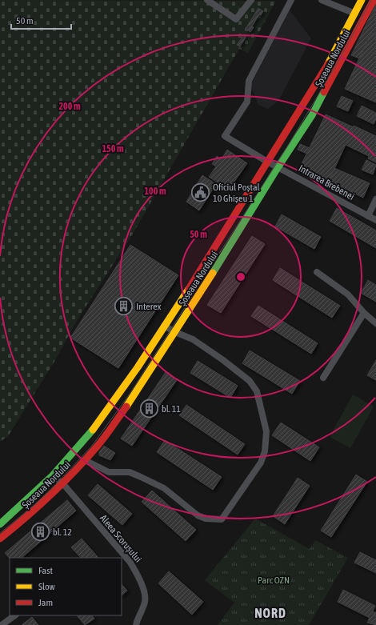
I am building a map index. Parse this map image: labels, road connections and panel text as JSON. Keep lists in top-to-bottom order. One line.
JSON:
{"streets":{"main road":["Șoseaua Nordului"],"street":["Intrarea Brebenei","Aleea Scorușului"]},"crossings":[["Șoseaua Nordului","Intrarea Brebenei"],["Șoseaua Nordului","Aleea Scorușului"]],"districts":["NORD"],"parks":["Parc OZN"],"places":{"public building":["Oficiul Poștal 10 Ghișeu 1"],"building":["Interex","bl. 11","bl. 12"]},"legend":["Fast","Slow","Jam"],"scale_bar":"50 m","rings":["200 m","150 m","100 m","50 m"]}
